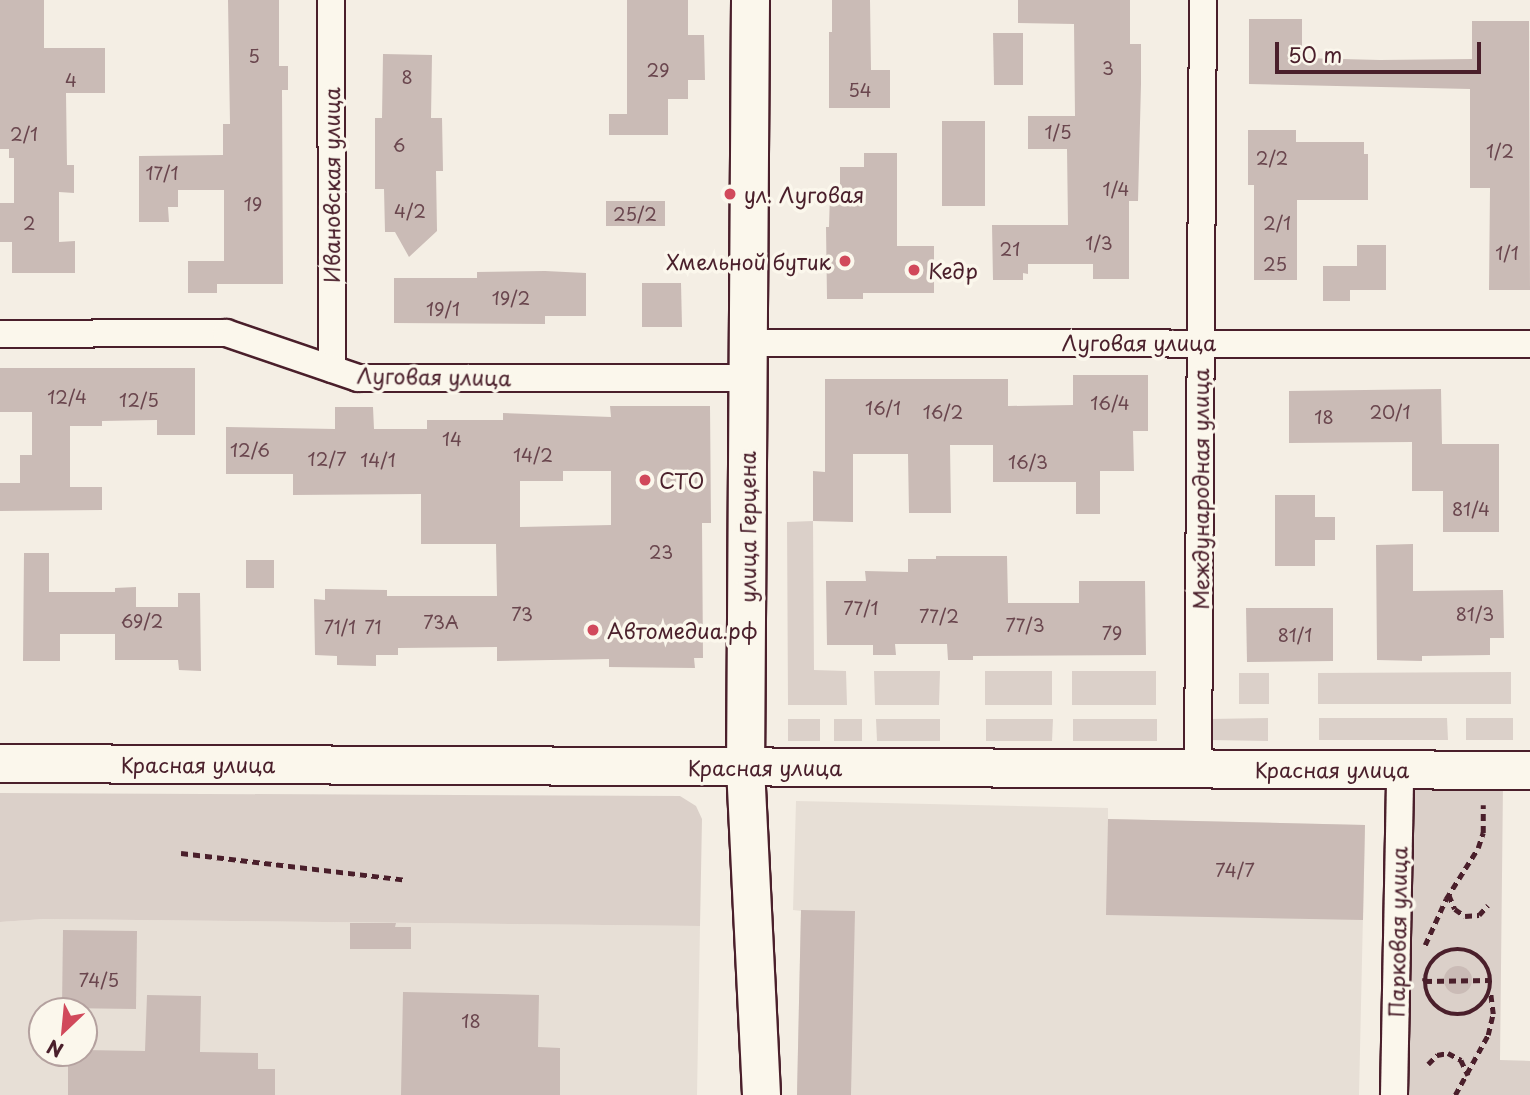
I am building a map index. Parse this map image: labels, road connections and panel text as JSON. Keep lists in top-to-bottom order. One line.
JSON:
{"streets":{"street":["Ивановская улица","Луговая улица","Международная улица","улица Герцена","Красная улица","Парковая улица"]},"crossings":[["Ивановская улица","Луговая улица"],["Луговая улица","Международная улица"],["Луговая улица","улица Герцена"],["Международная улица","Красная улица"],["улица Герцена","Красная улица"],["Красная улица","Парковая улица"]],"places":["ул. Луговая","Хмельной бутик","Кедр","СТО","Автомедиа.рф"],"house_numbers":["5","3","29","8","4","54","1/5","2/1","6","1/2","2/2","17/1","1/4","19","4/2","25/2","2","2/1","1/3","21","1/1","25","19/2","19/1","12/4","12/5","16/4","16/1","16/2","20/1","18","14","12/6","14/2","12/7","14/1","16/3","81/4","23","77/1","73","81/3","77/2","69/2","73А","77/3","71/1","71","79","81/1","74/7","74/5","18"],"scale_bar":"50 m","north":"bottom left"}
